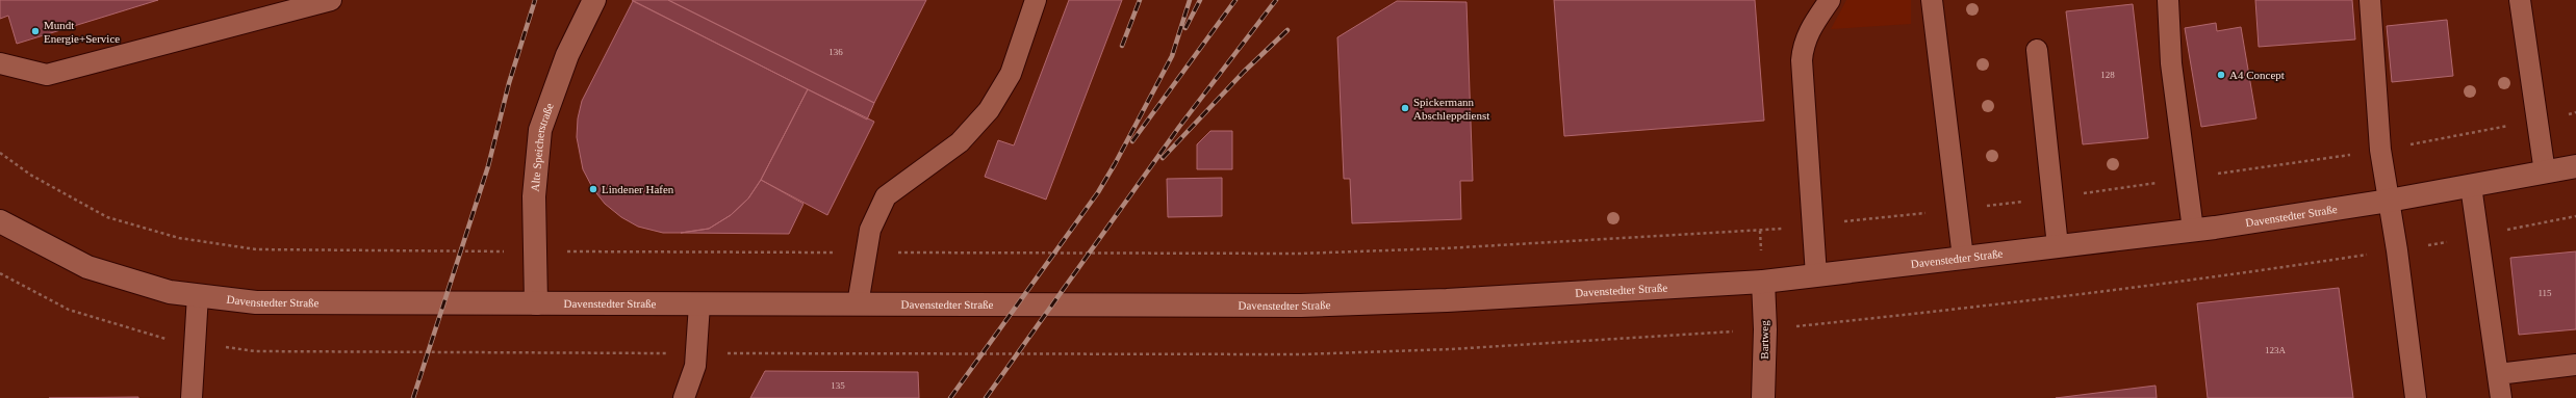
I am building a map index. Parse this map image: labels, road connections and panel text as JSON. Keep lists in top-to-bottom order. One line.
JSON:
{"streets":{"street":["Alte Speicherstraße","Davenstedter Straße","Bartweg"]},"crossings":[["Alte Speicherstraße","Davenstedter Straße"],["Davenstedter Straße","Bartweg"]],"places":["Mundt Energie+Service","A4 Concept","Spickermann Abschleppdienst","Lindener Hafen"],"house_numbers":["136","128","115","123A","135"]}
